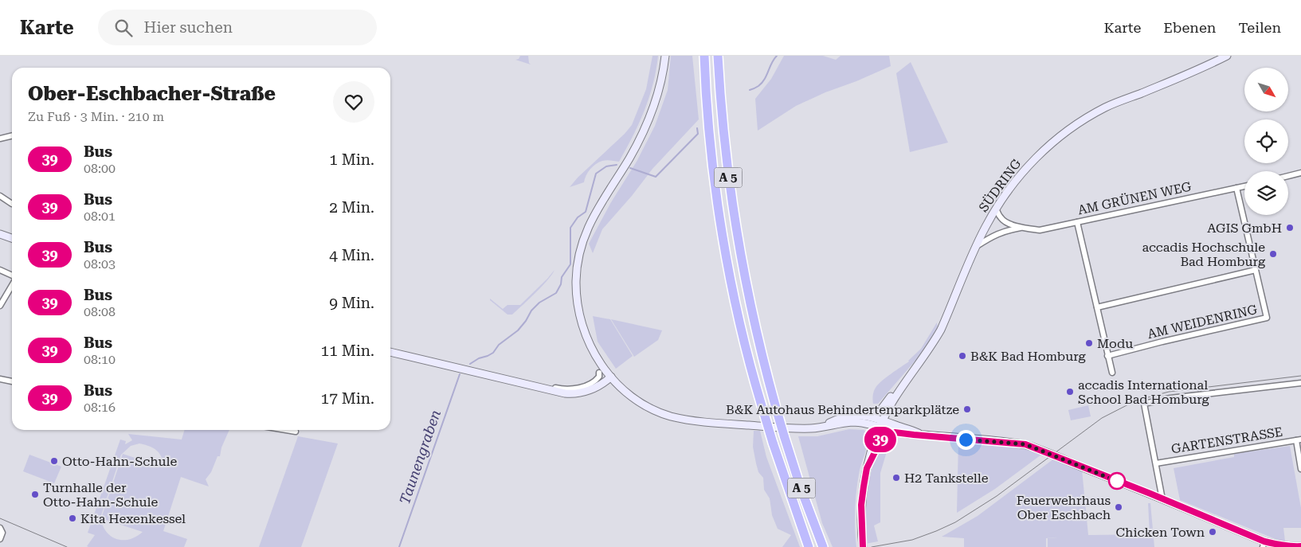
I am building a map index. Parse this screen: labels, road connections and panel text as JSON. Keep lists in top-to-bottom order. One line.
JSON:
{"streets":{"highway":["A 5"],"main road":["SÜDRING"],"street":["AM GRÜNEN WEG","AM WEIDENRING","GARTENSTRASSE"]},"crossings":[["SÜDRING","AM GRÜNEN WEG"],["AM GRÜNEN WEG","AM WEIDENRING"]],"water":["Taunengraben"],"places":["AGIS GmbH","accadis Hochschule Bad Homburg","Modu","B&K Bad Homburg","accadis International School Bad Homburg","B&K Autohaus Behindertenparkplätze","Otto-Hahn-Schule","H2 Tankstelle","Turnhalle der Otto-Hahn-Schule","Feuerwehrhaus Ober Eschbach","Kita Hexenkessel","Chicken Town"],"lines":["bus line 39"],"north":"bottom right","page":{"header":"Karte","search":"Hier suchen","nav":["Karte","Ebenen","Teilen"],"on_map":"39","heading":["Ober-Eschbacher-Straße","Zu Fuß · 3 Min. · 210 m"],"list":[{"mark":"39","name":"Bus","note":"08:00","value":"1 Min."},{"mark":"39","name":"Bus","note":"08:01","value":"2 Min."},{"mark":"39","name":"Bus","note":"08:03","value":"4 Min."},{"mark":"39","name":"Bus","note":"08:08","value":"9 Min."},{"mark":"39","name":"Bus","note":"08:10","value":"11 Min."},{"mark":"39","name":"Bus","note":"08:16","value":"17 Min."}]}}
